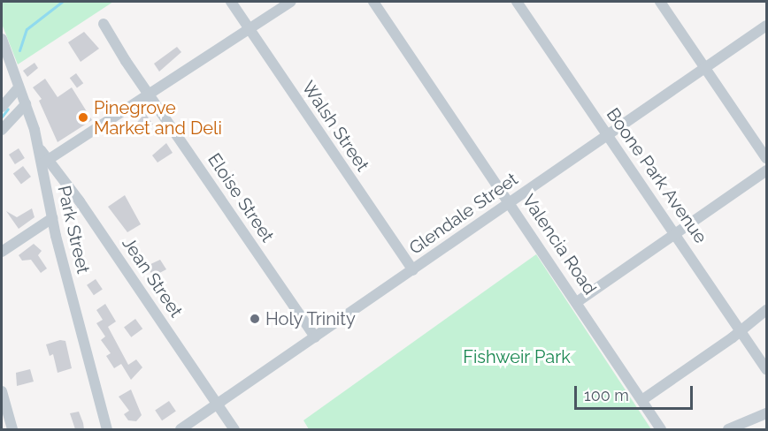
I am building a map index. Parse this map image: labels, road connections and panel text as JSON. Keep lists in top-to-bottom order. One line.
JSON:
{"streets":{"street":["Walsh Street","Boone Park Avenue","Eloise Street","Glendale Street","Park Street","Valencia Road","Jean Street"]},"crossings":[["Walsh Street","Glendale Street"],["Boone Park Avenue","Glendale Street"],["Eloise Street","Glendale Street"],["Glendale Street","Valencia Road"],["Glendale Street","Jean Street"],["Park Street","Jean Street"]],"parks":["Fishweir Park"],"places":["Pinegrove Market and Deli","Holy Trinity"],"scale_bar":"100 m"}
